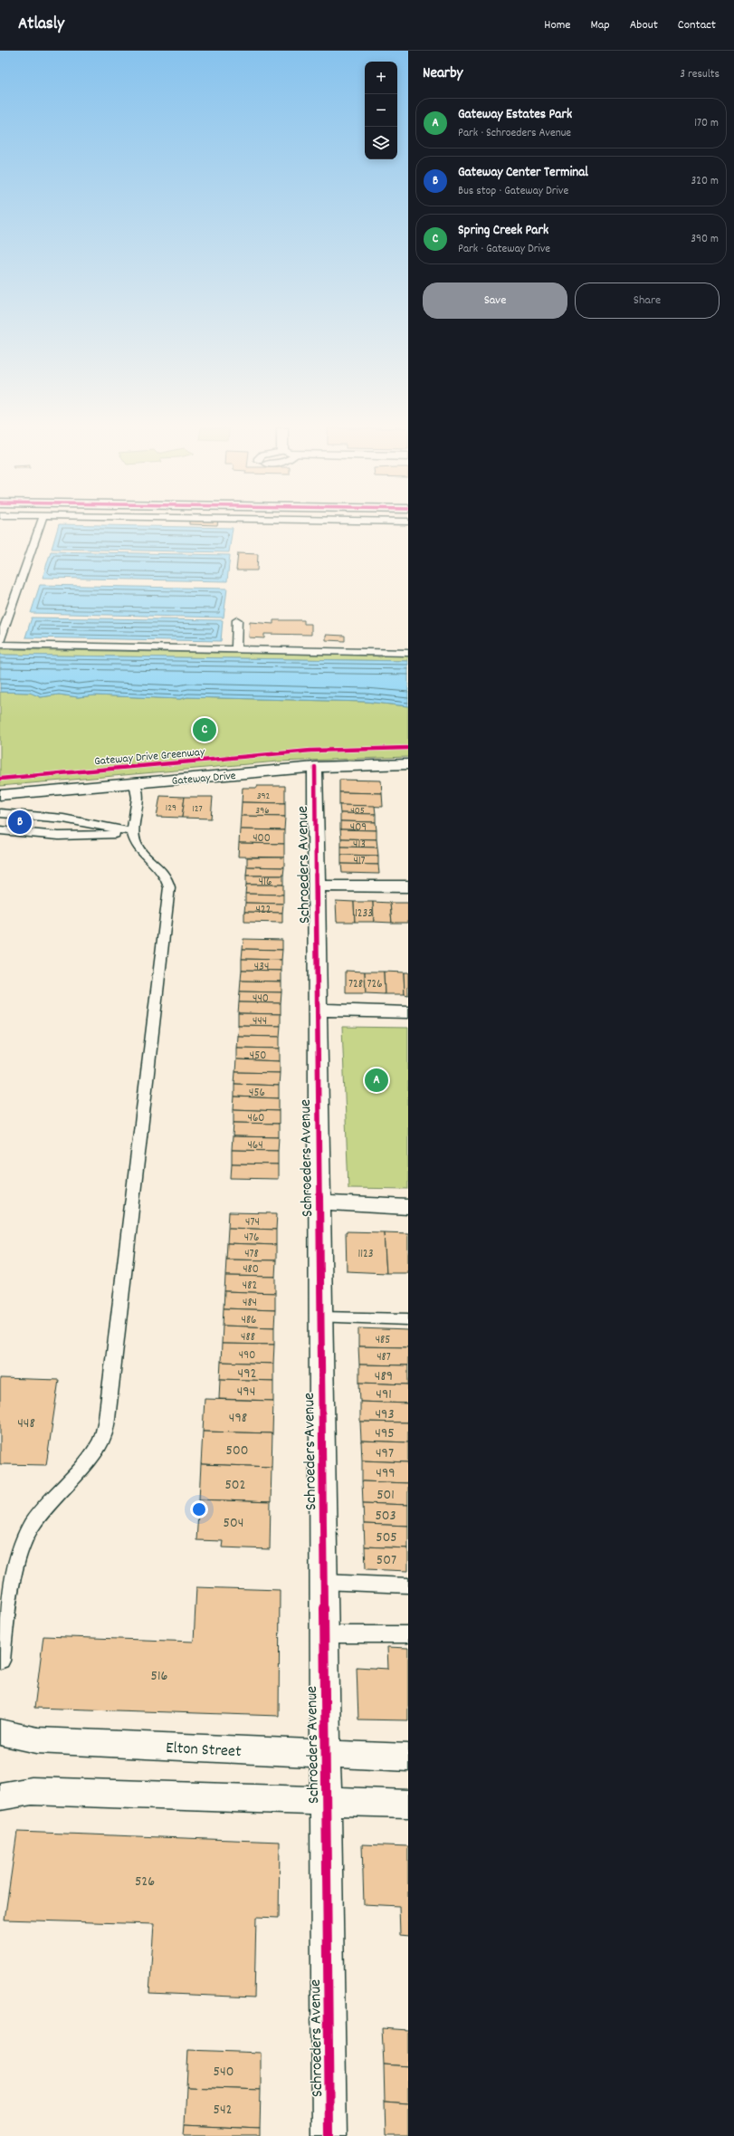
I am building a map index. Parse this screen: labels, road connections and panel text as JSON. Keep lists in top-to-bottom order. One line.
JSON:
{"streets":{"street":["Gateway Drive","Schroeders Avenue","Elton Street"],"cycle path":["Gateway Drive Greenway"]},"crossings":[["Gateway Drive","Schroeders Avenue"],["Schroeders Avenue","Elton Street"]],"house_numbers":["392","129","127","396","405","409","400","413","417","416","422","1233","434","728","726","440","444","450","456","460","464","474","476","478","1123","480","482","484","486","488","485","490","487","492","489","494","491","493","498","448","495","500","497","499","502","501","503","504","505","507","516","526","540","542"],"page":{"header":"Atlasly","nav":["Home","Map","About","Contact"],"heading":["Nearby","3 results"],"map_buttons":["+","−"],"list":[{"mark":"A","name":"Gateway Estates Park","note":"Park · Schroeders Avenue","value":"170 m"},{"mark":"B","name":"Gateway Center Terminal","note":"Bus stop · Gateway Drive","value":"320 m"},{"mark":"C","name":"Spring Creek Park","note":"Park · Gateway Drive","value":"390 m"}],"buttons":["Save","Share"],"pins":["C","B","A"]}}
